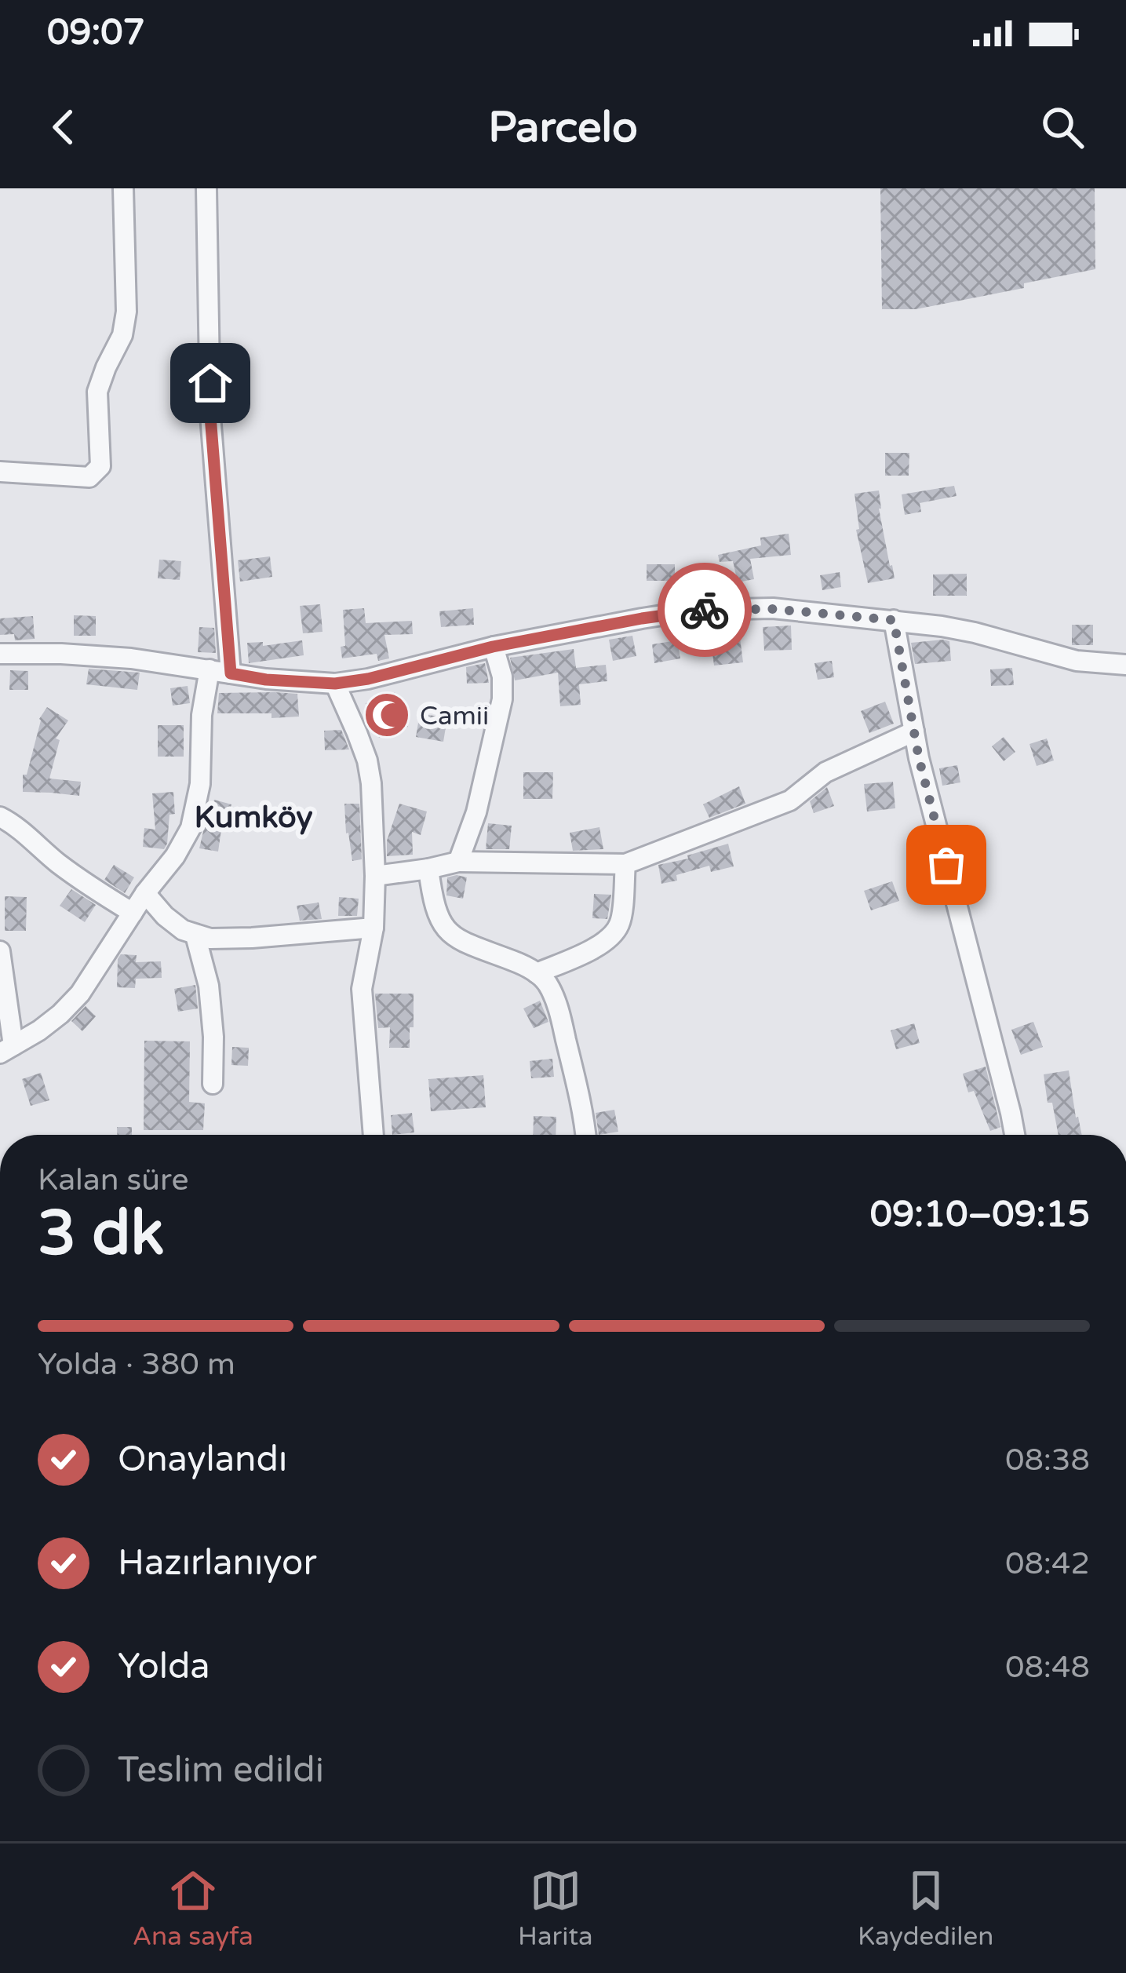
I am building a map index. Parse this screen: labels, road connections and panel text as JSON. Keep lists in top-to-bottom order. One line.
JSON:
{"districts":["Kumköy"],"places":{"mosque":["Camii"]},"page":{"status":"09:07","header":"Parcelo","heading":["3 dk","Kalan süre","09:10–09:15"],"bar":"Yolda · 380 m","list":[["Onaylandı","08:38"],["Hazırlanıyor","08:42"],["Yolda","08:48"],"Teslim edildi"],"tabs":["Ana sayfa","Harita","Kaydedilen"]}}
